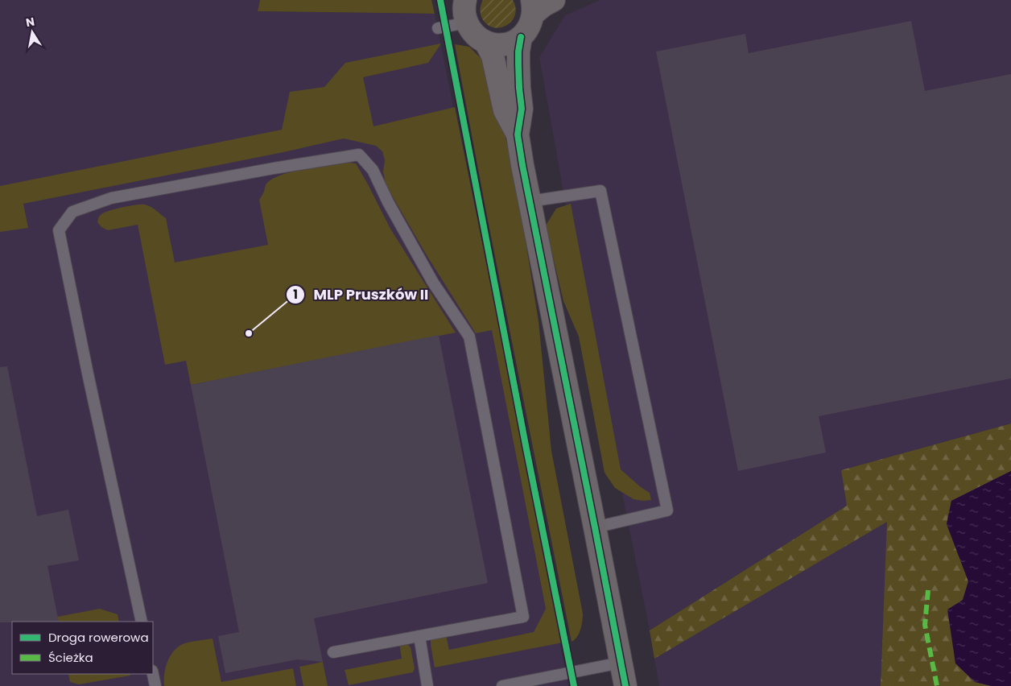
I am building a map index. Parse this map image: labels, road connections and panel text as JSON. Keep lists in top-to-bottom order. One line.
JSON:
{"places":["MLP Pruszków II"],"legend":["Droga rowerowa","Ścieżka"],"north":"top"}
